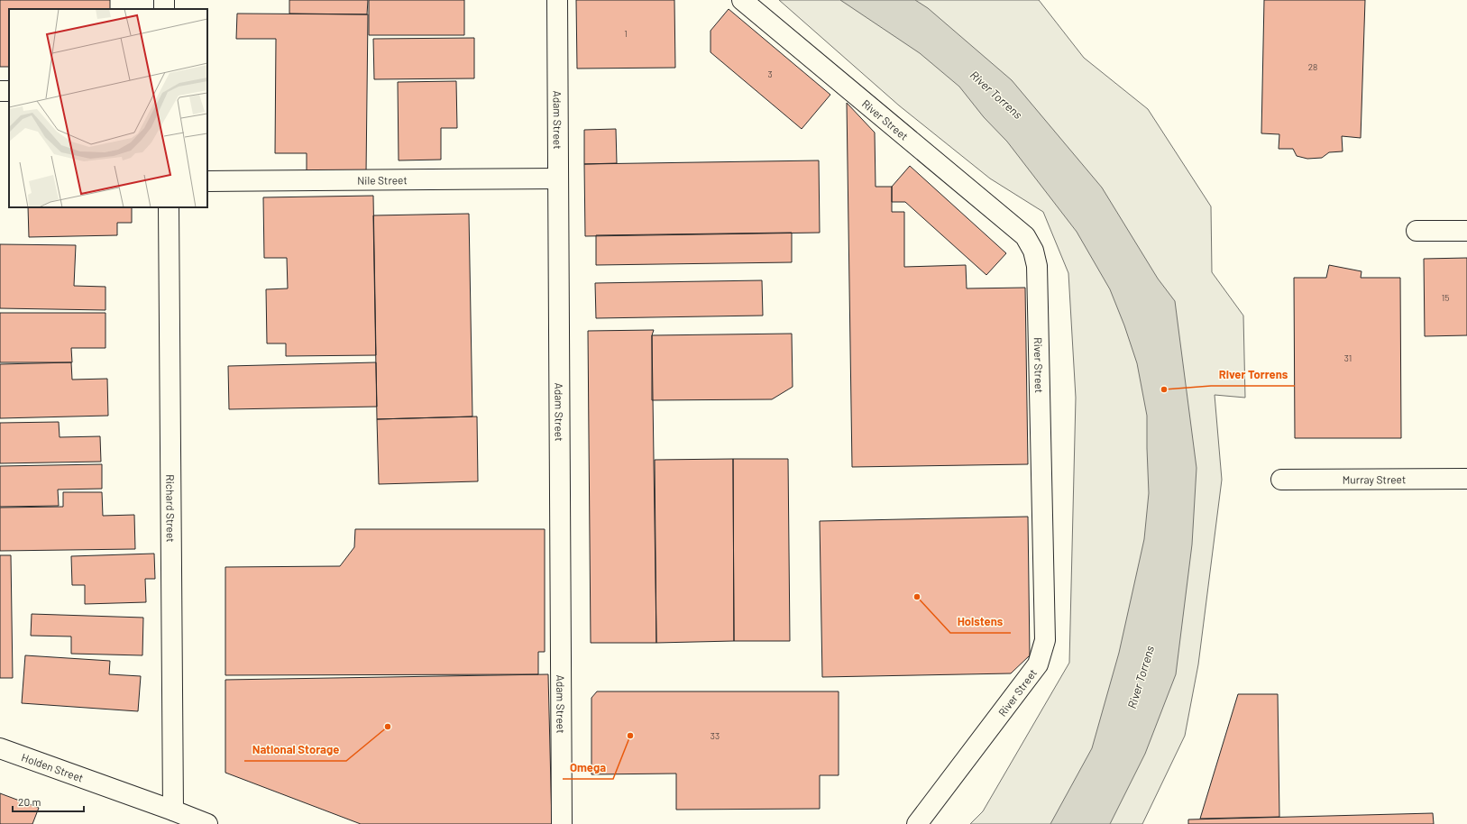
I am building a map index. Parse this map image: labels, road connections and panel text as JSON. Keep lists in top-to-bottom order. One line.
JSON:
{"streets":{"street":["River Street","Adam Street","Nile Street","Murray Street","Richard Street","Holden Street"]},"crossings":[["Adam Street","Nile Street"],["Richard Street","Holden Street"]],"water":["River Torrens"],"places":["River Torrens","Holstens","National Storage","Omega"],"house_numbers":["1","28","3","15","31","33"],"scale_bar":"20 m"}
